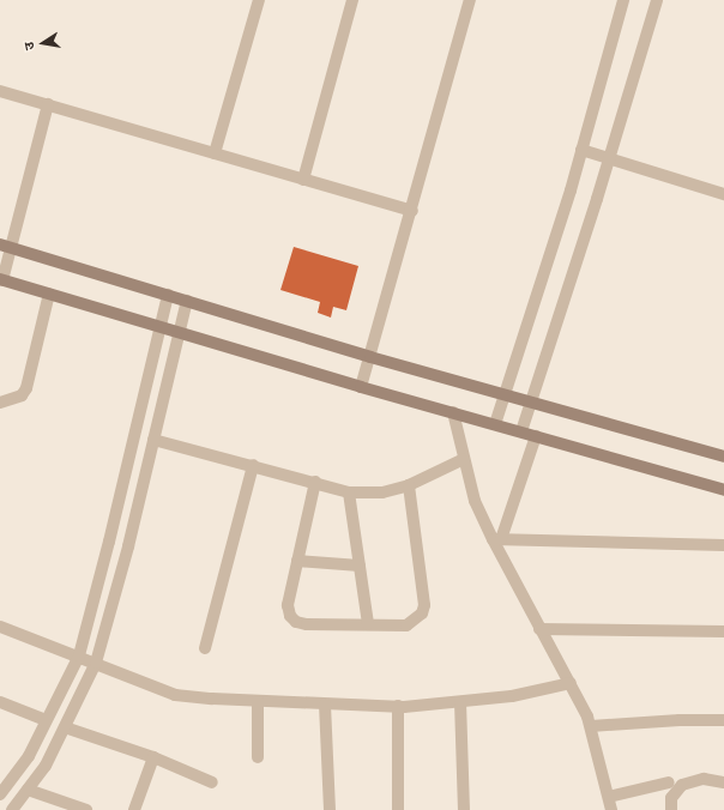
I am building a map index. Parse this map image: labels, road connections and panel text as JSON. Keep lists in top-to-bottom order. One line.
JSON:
{"north":"left"}
